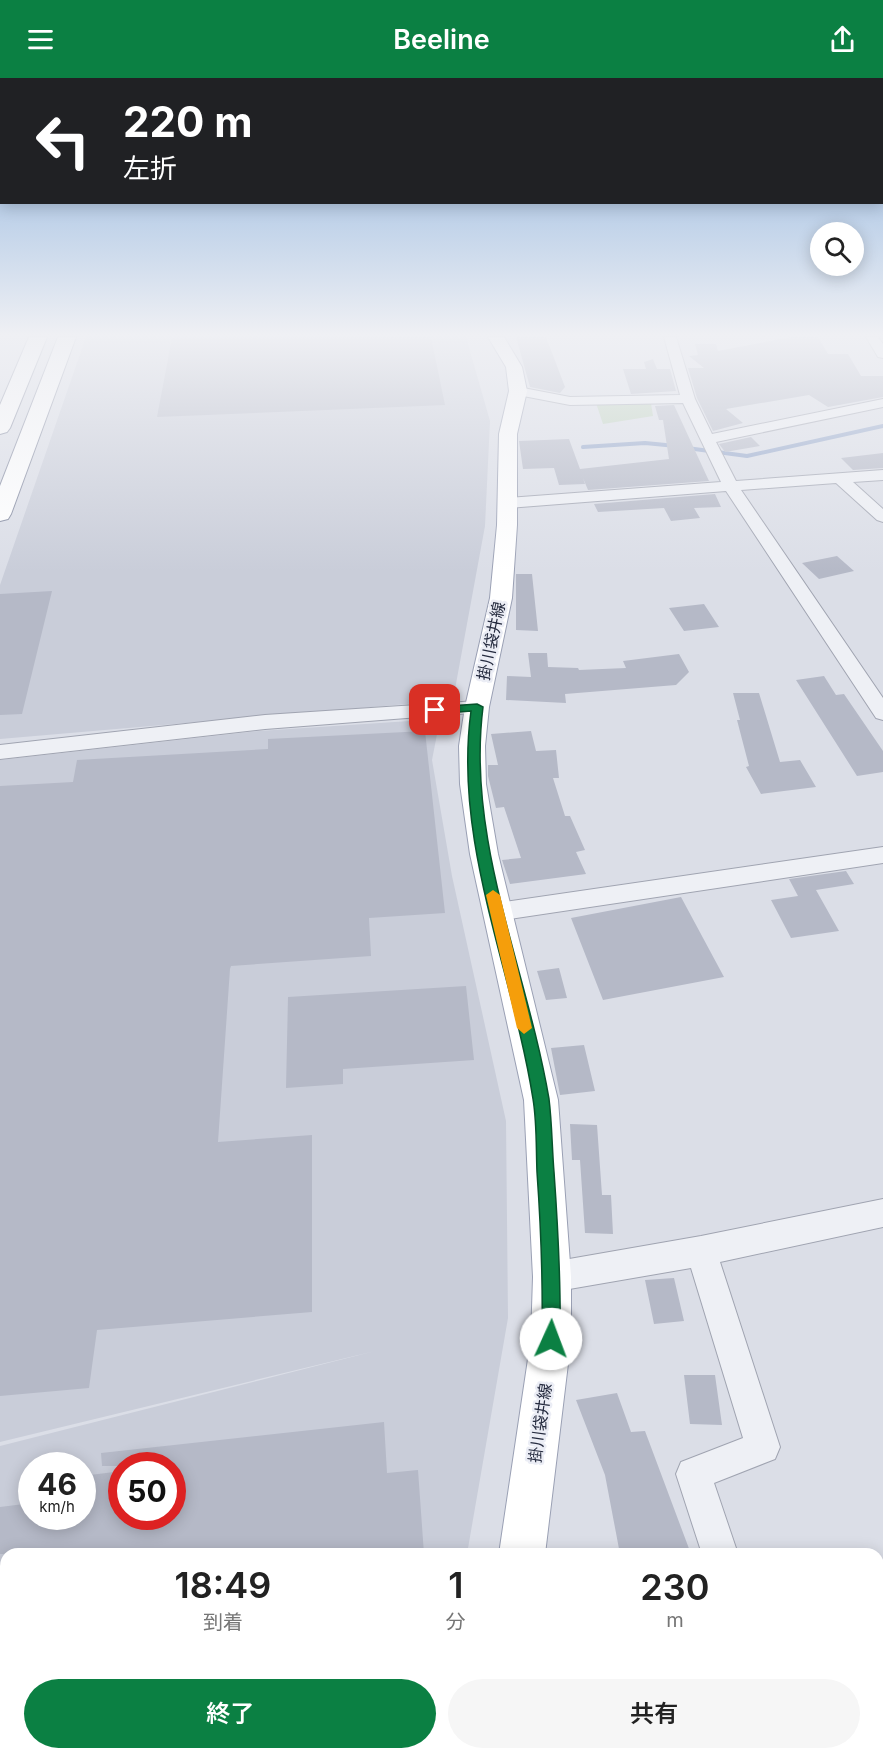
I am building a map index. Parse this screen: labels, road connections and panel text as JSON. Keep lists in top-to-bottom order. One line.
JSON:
{"streets":{"main road":["掛川袋井線"]},"page":{"header":"Beeline","turn":["220 m","左折"],"speed":"46 km/h","limit":"50","eta":["18:49","到着","1","分","230","m"],"buttons":["終了","共有"]}}
